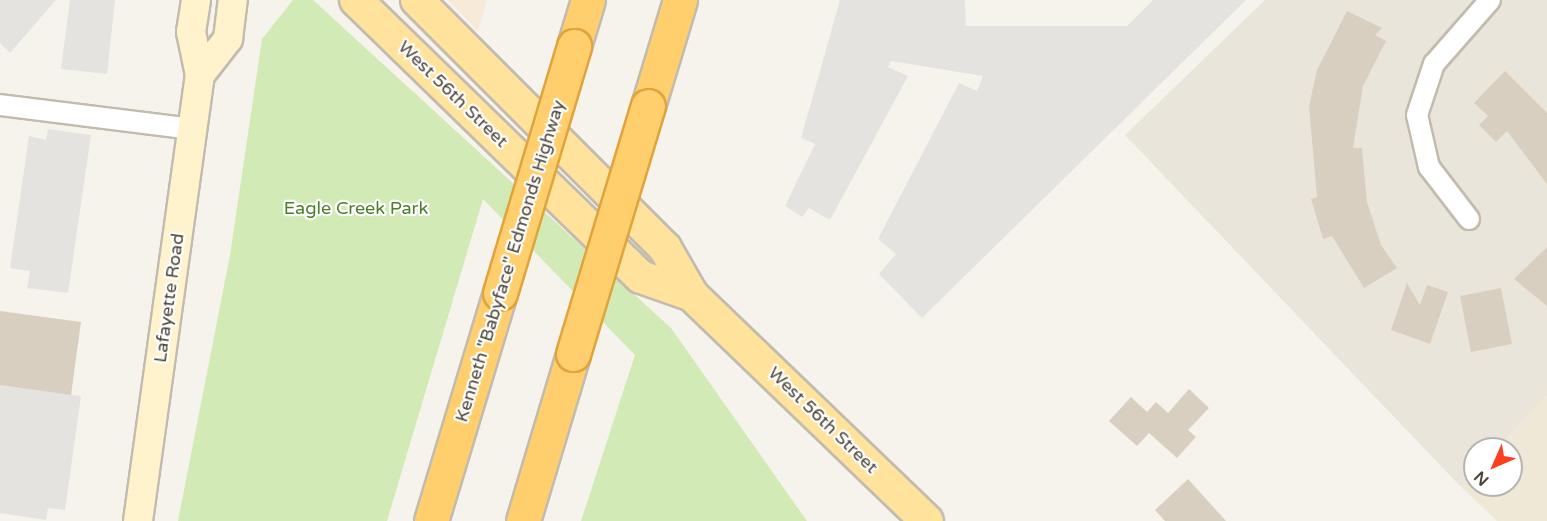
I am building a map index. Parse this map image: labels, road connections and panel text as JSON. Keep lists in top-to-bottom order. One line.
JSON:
{"streets":{"highway":["Kenneth \"Babyface\" Edmonds Highway"],"main road":["West 56th Street","Lafayette Road"]},"parks":["Eagle Creek Park"],"north":"bottom left"}
